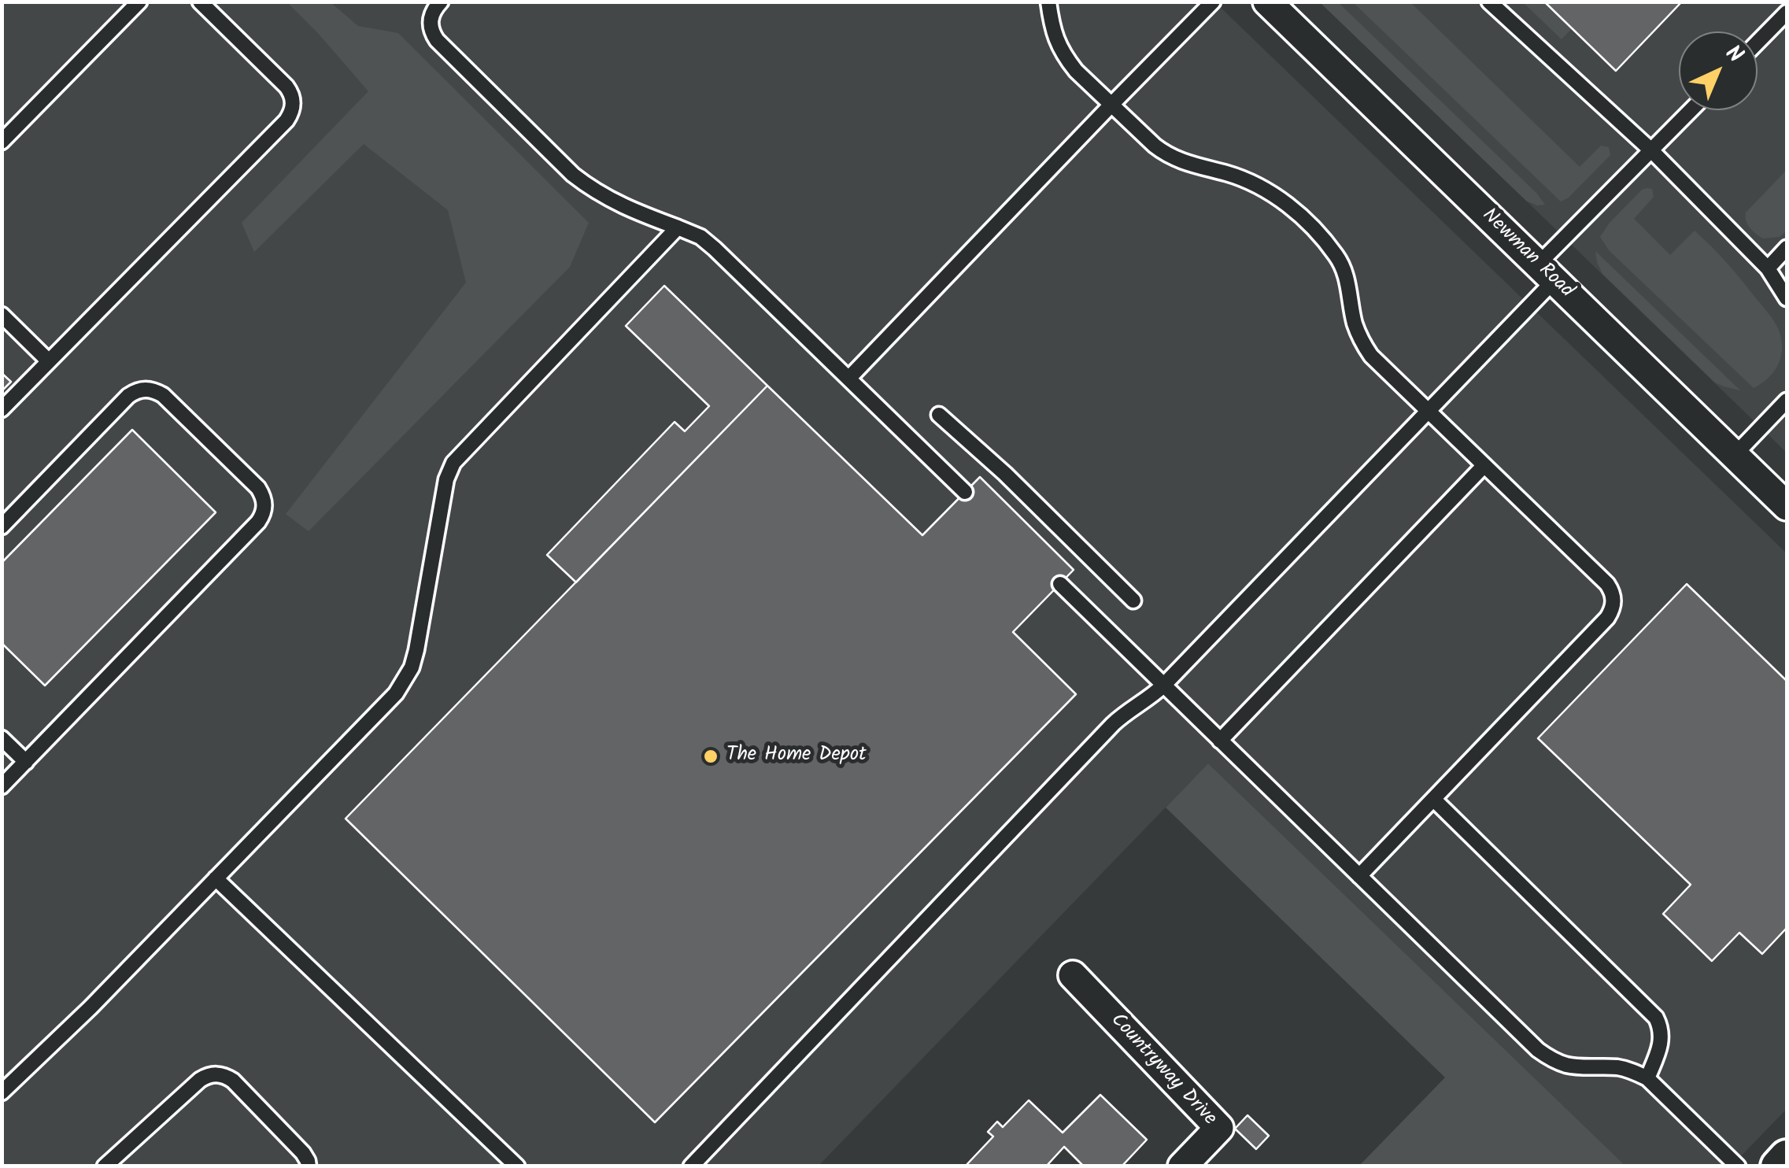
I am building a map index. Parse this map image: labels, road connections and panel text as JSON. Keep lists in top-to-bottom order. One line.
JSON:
{"streets":{"street":["Newman Road","Countryway Drive"]},"places":["The Home Depot"],"north":"top right"}
